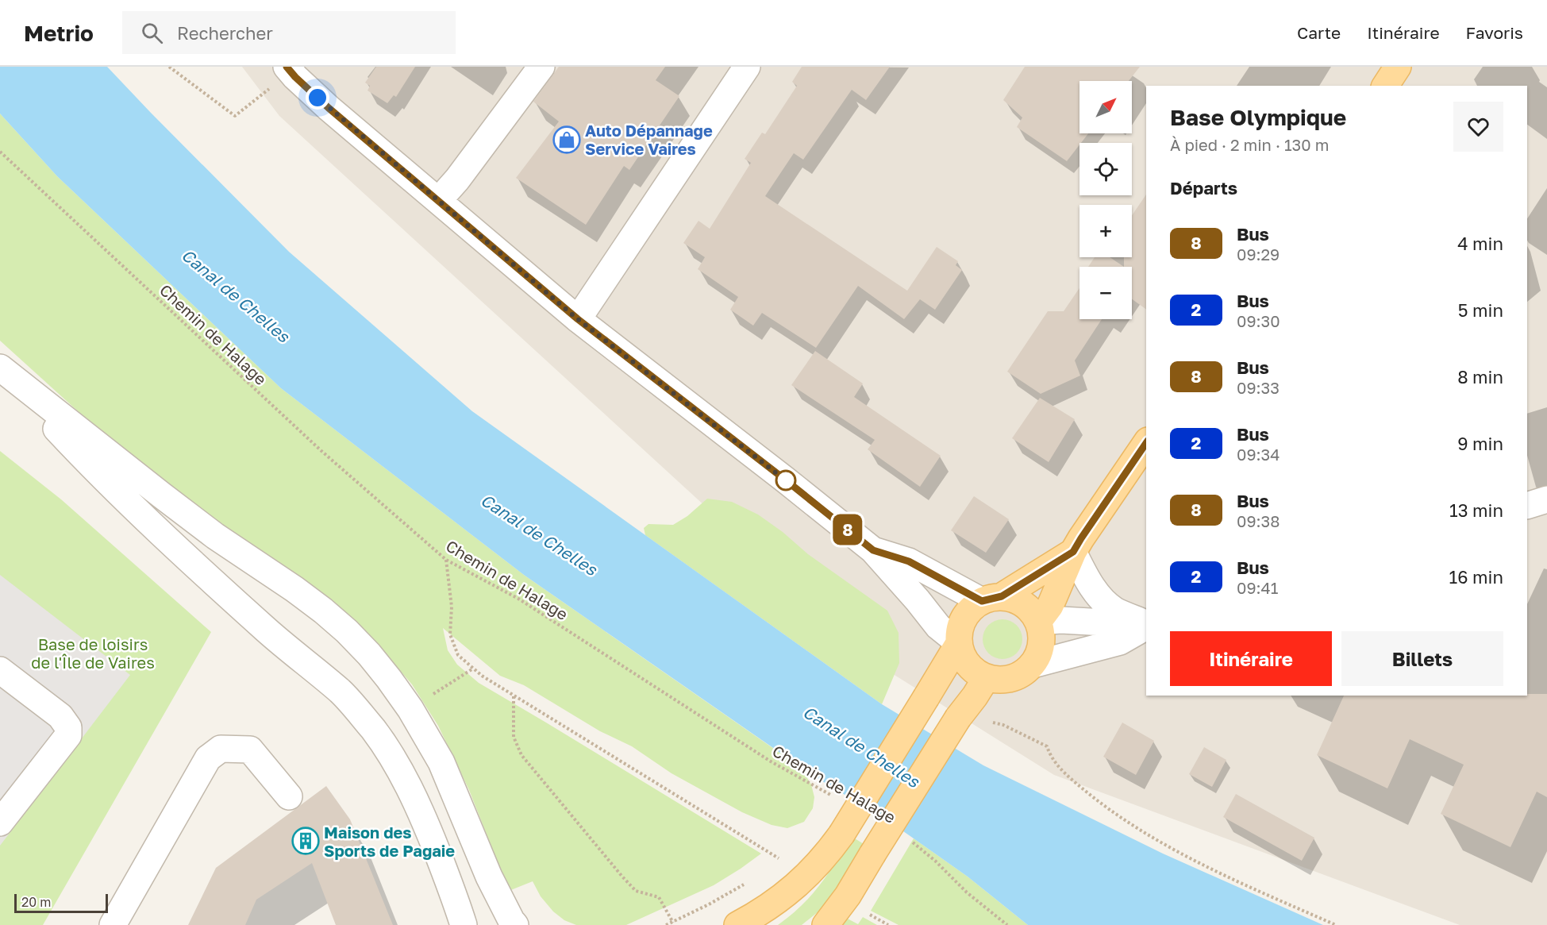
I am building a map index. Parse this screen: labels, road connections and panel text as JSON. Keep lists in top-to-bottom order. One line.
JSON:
{"streets":{"path":["Chemin de Halage"]},"water":["Canal de Chelles"],"parks":["Base de loisirs de l'Île de Vaires"],"places":{"shop":["Auto Dépannage Service Vaires"],"building":["Maison des Sports de Pagaie"]},"lines":["bus line 8"],"scale_bar":"20 m","north":"top right","page":{"header":"Metrio","search":"Rechercher","nav":["Carte","Itinéraire","Favoris"],"on_map":"8","map_buttons":["+","−"],"heading":[["Base Olympique","À pied · 2 min · 130 m"],"Départs"],"list":[{"mark":"8","name":"Bus","note":"09:29","value":"4 min"},{"mark":"2","name":"Bus","note":"09:30","value":"5 min"},{"mark":"8","name":"Bus","note":"09:33","value":"8 min"},{"mark":"2","name":"Bus","note":"09:34","value":"9 min"},{"mark":"8","name":"Bus","note":"09:38","value":"13 min"},{"mark":"2","name":"Bus","note":"09:41","value":"16 min"}],"buttons":["Itinéraire","Billets"],"scale":"20 m"}}
